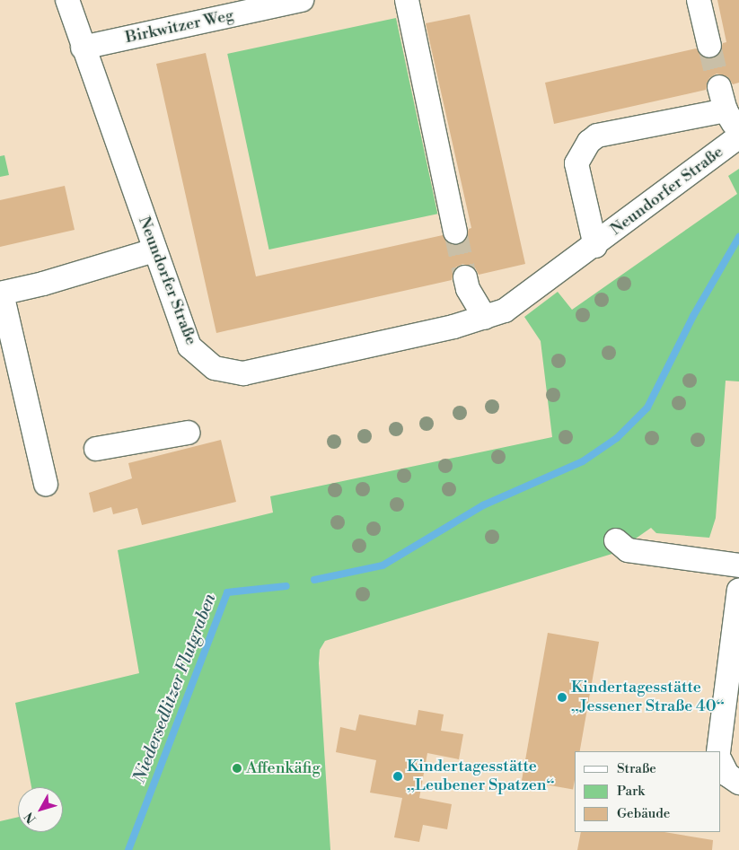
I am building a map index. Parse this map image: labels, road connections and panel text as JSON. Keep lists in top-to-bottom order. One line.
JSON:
{"streets":{"street":["Birkwitzer Weg","Neundorfer Straße"]},"crossings":[["Birkwitzer Weg","Neundorfer Straße"]],"water":["Niedersedlitzer Flutgraben"],"places":["Kindertagesstätte „Jessener Straße 40“","Affenkäfig","Kindertagesstätte „Leubener Spatzen“"],"legend":["Straße","Park","Gebäude"],"north":"bottom left"}
